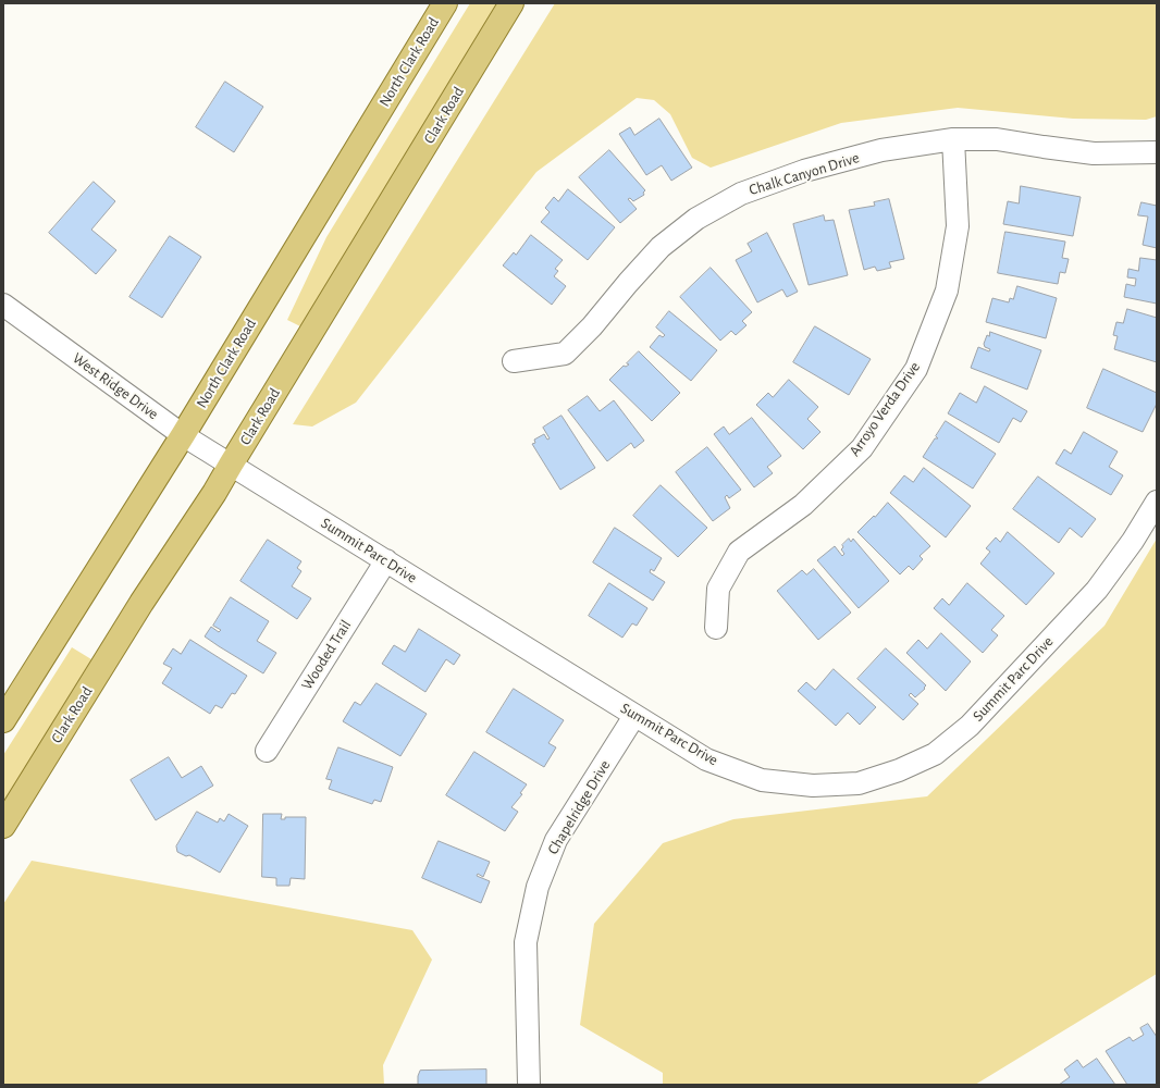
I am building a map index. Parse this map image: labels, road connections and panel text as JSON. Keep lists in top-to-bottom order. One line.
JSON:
{"streets":{"main road":["North Clark Road","Clark Road"],"street":["Chalk Canyon Drive","West Ridge Drive","Arroyo Verda Drive","Summit Parc Drive","Wooded Trail","Chapelridge Drive"]},"crossings":[["North Clark Road","West Ridge Drive"],["Clark Road","West Ridge Drive"],["Clark Road","Summit Parc Drive"],["Chalk Canyon Drive","Arroyo Verda Drive"],["West Ridge Drive","Summit Parc Drive"],["Summit Parc Drive","Wooded Trail"],["Summit Parc Drive","Chapelridge Drive"]]}
